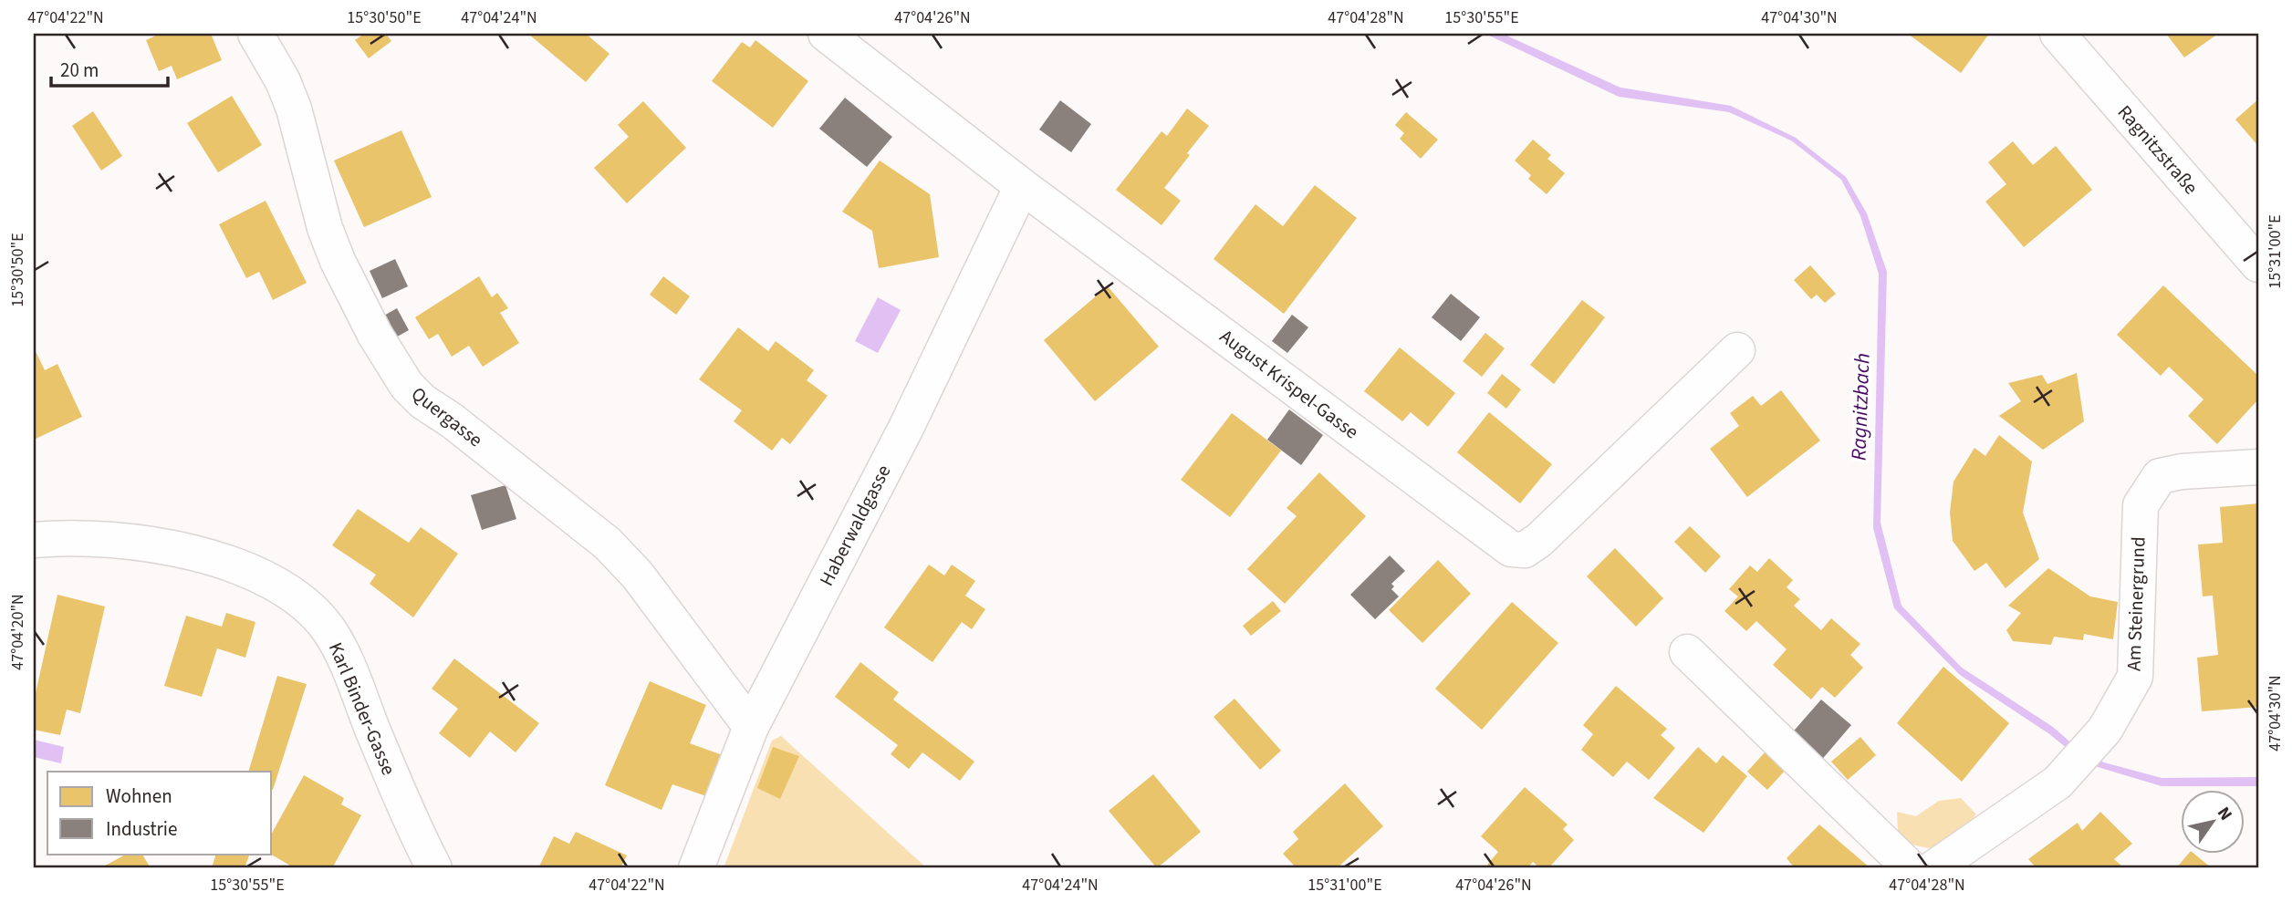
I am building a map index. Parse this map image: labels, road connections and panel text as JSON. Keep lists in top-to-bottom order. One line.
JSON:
{"streets":{"street":["Ragnitzstraße","August Krispel-Gasse","Quergasse","Haberwaldgasse","Am Steinergrund","Karl Binder-Gasse"]},"crossings":[["August Krispel-Gasse","Haberwaldgasse"],["Quergasse","Haberwaldgasse"]],"water":["Ragnitzbach"],"legend":["Wohnen","Industrie"],"scale_bar":"20 m","north":"top right","coordinates":["47°04'22\"N","15°30'50\"E","47°04'24\"N","47°04'26\"N","47°04'28\"N","15°30'55\"E","47°04'30\"N","15°31'00\"E","47°04'20\"N"]}
